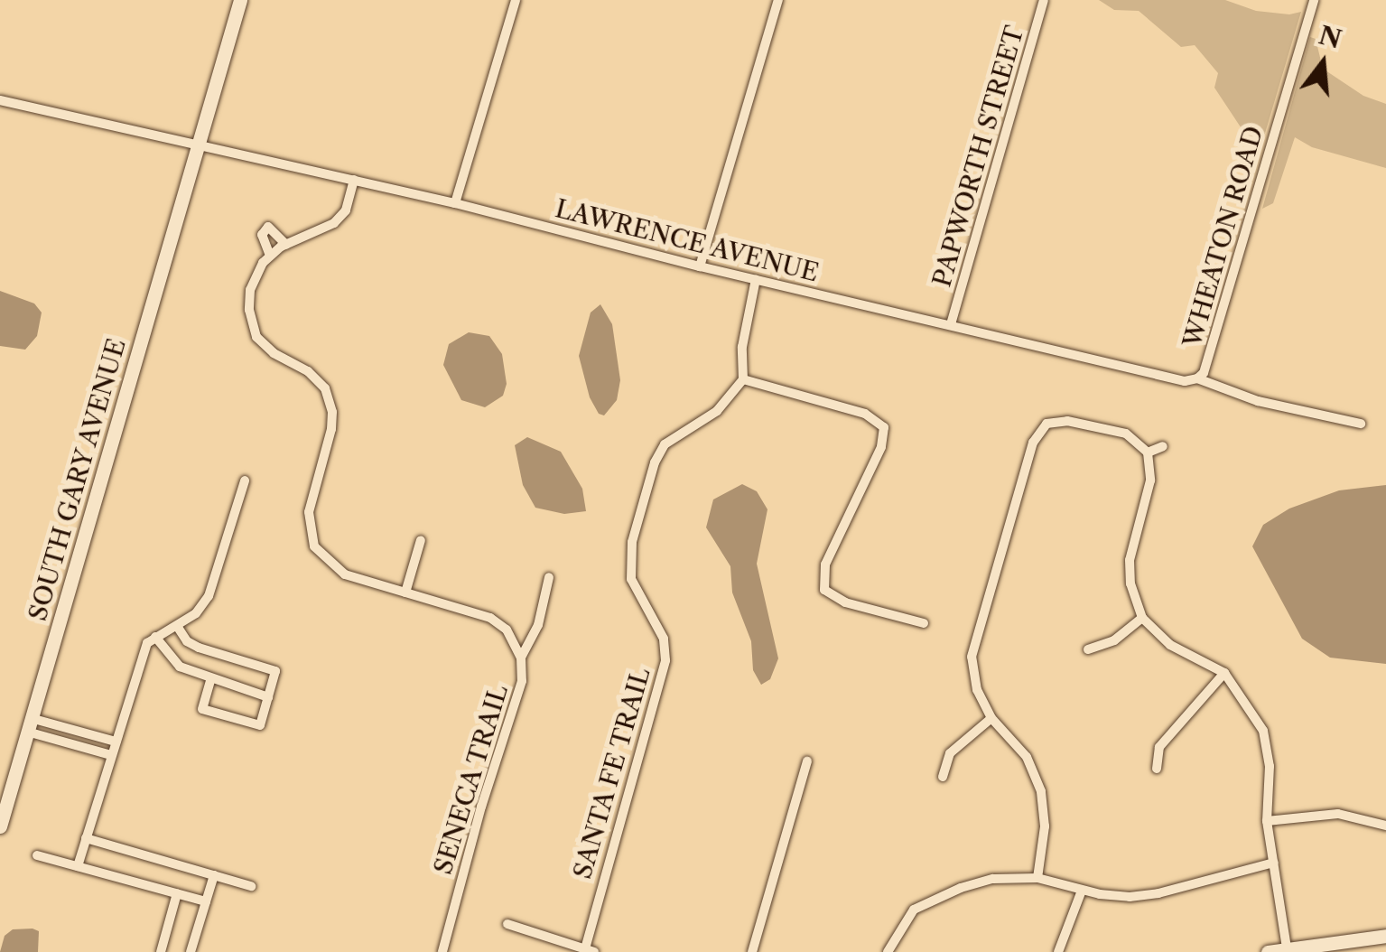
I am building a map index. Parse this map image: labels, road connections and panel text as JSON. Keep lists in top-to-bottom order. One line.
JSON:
{"streets":{"main road":["SOUTH GARY AVENUE"],"street":["PAPWORTH STREET","WHEATON ROAD","LAWRENCE AVENUE","SANTA FE TRAIL","SENECA TRAIL"]},"crossings":[["PAPWORTH STREET","LAWRENCE AVENUE"],["WHEATON ROAD","LAWRENCE AVENUE"],["LAWRENCE AVENUE","SOUTH GARY AVENUE"],["LAWRENCE AVENUE","SENECA TRAIL"]],"north":"top"}
